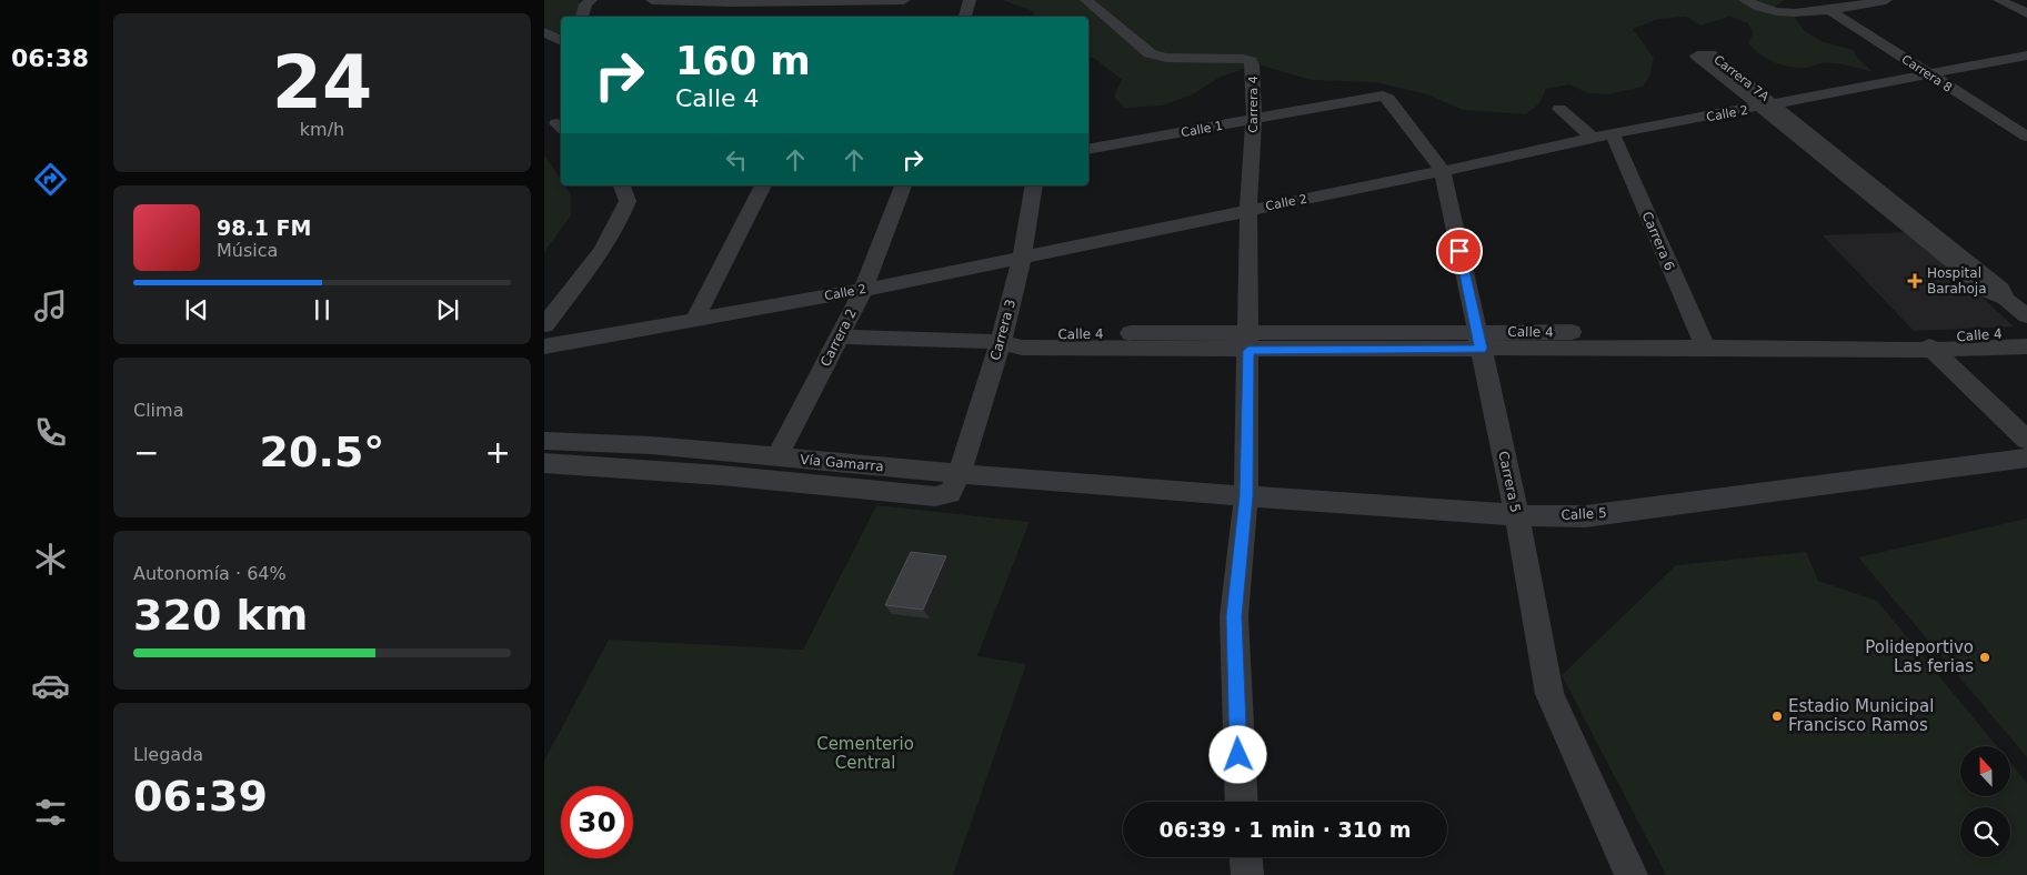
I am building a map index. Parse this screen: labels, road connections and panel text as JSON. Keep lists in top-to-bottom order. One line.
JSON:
{"streets":{"street":["Carrera 8","Carrera 7A","Carrera 4","Calle 2","Calle 1","Carrera 6","Carrera 3","Calle 4","Carrera 2","Vía Gamarra","Carrera 5","Calle 5"]},"crossings":[["Carrera 8","Calle 2"],["Carrera 7A","Calle 2"],["Carrera 4","Calle 2"],["Carrera 4","Calle 1"],["Carrera 4","Calle 4"],["Carrera 4","Calle 5"],["Calle 2","Carrera 6"],["Calle 2","Carrera 3"],["Calle 2","Carrera 2"],["Calle 2","Carrera 5"],["Calle 1","Carrera 5"],["Carrera 6","Calle 4"],["Carrera 3","Calle 4"],["Carrera 3","Vía Gamarra"],["Calle 4","Carrera 2"],["Calle 4","Carrera 5"],["Carrera 2","Vía Gamarra"],["Vía Gamarra","Calle 5"],["Carrera 5","Calle 5"]],"parks":["Cementerio Central"],"places":{"health":["Hospital Barahoja"],"other":["Polideportivo Las ferias","Estadio Municipal Francisco Ramos"]},"north":"top","page":{"tabs":"06:38","tile":[["24","km/h"],"Clima",["Autonomía · 64%","320 km"],["Llegada","06:39"]],"turn":["160 m","Calle 4"],"song":["98.1 FM","Música"],"heat":["−","20.5°","+"],"limit":"30","trip":"06:39 · 1 min · 310 m"}}
